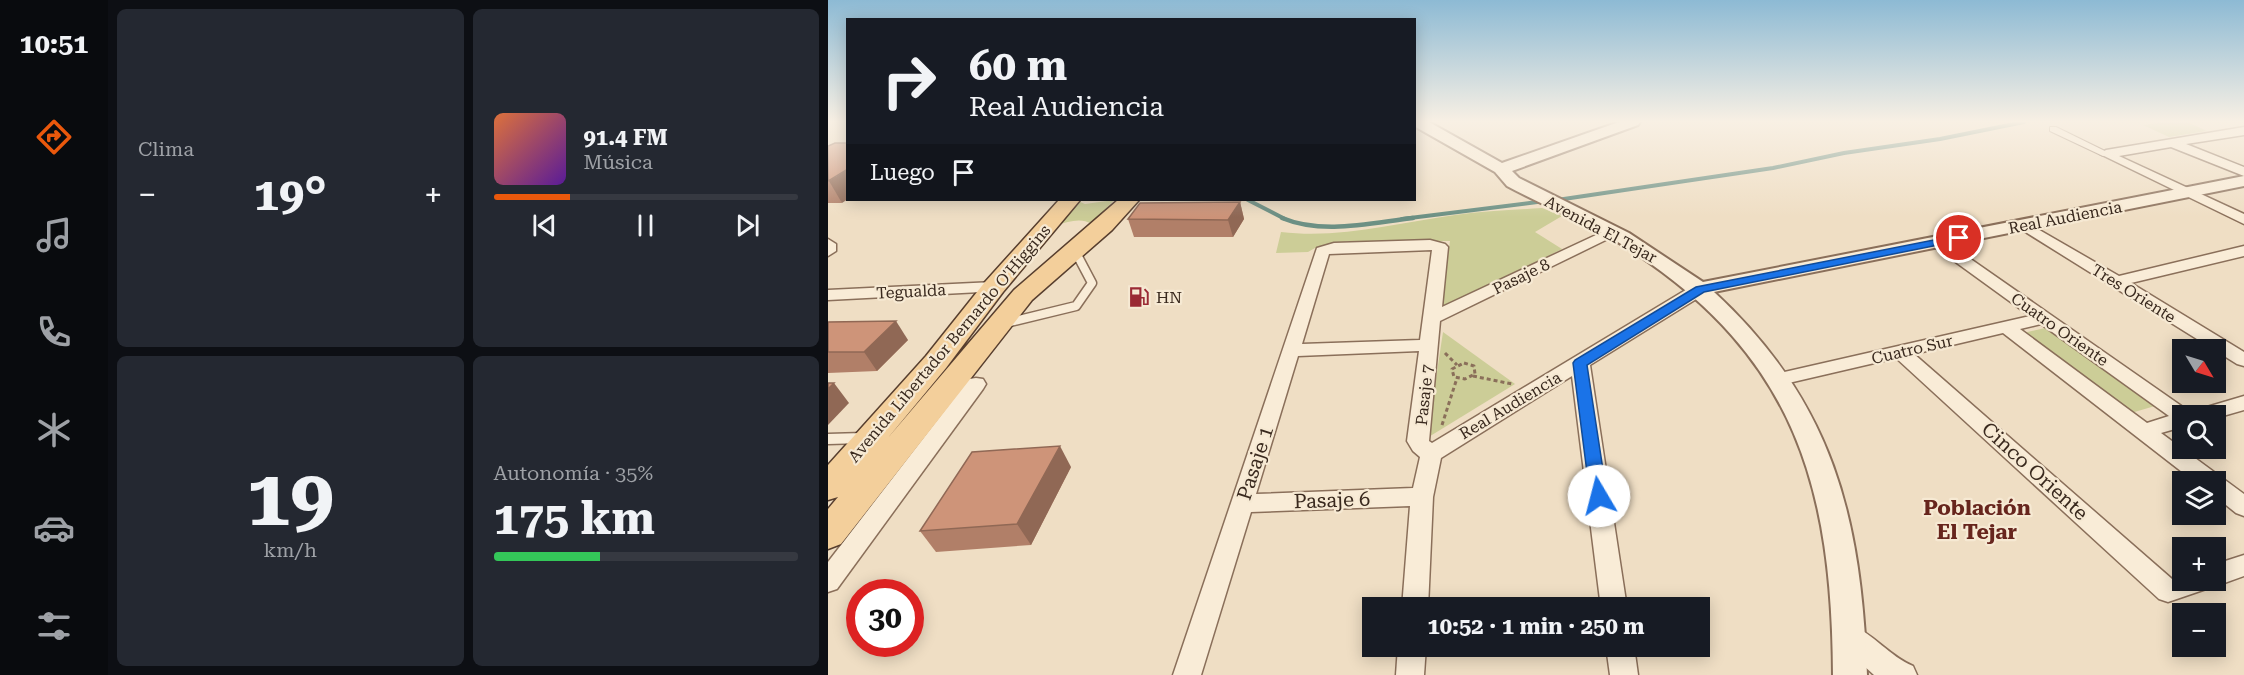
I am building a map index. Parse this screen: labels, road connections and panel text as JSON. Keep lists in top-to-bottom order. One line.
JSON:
{"streets":{"main road":["Avenida Libertador Bernardo O'Higgins"],"street":["Real Audiencia","Avenida El Tejar","Pasaje 8","Tegualda","Tres Oriente","Cuatro Oriente","Cuatro Sur","Pasaje 7","Pasaje 1","Cinco Oriente","Pasaje 6"]},"crossings":[["Real Audiencia","Avenida El Tejar"],["Real Audiencia","Tres Oriente"],["Real Audiencia","Cuatro Oriente"],["Real Audiencia","Pasaje 7"],["Avenida El Tejar","Pasaje 8"],["Avenida El Tejar","Cuatro Sur"],["Pasaje 8","Pasaje 7"],["Tegualda","Avenida Libertador Bernardo O'Higgins"],["Cuatro Oriente","Cuatro Sur"],["Cuatro Sur","Cinco Oriente"],["Pasaje 7","Pasaje 1"],["Pasaje 7","Pasaje 6"],["Pasaje 1","Pasaje 6"]],"districts":["Población El Tejar"],"places":{"fuel station":["HN"]},"north":"bottom right","page":{"tabs":"10:51","tile":["Clima",["19","km/h"],["Autonomía · 35%","175 km"]],"turn":["60 m","Real Audiencia"],"song":["91.4 FM","Música"],"then":"Luego","heat":["−","19°","+"],"map_buttons":["+","−"],"limit":"30","trip":"10:52 · 1 min · 250 m"}}
